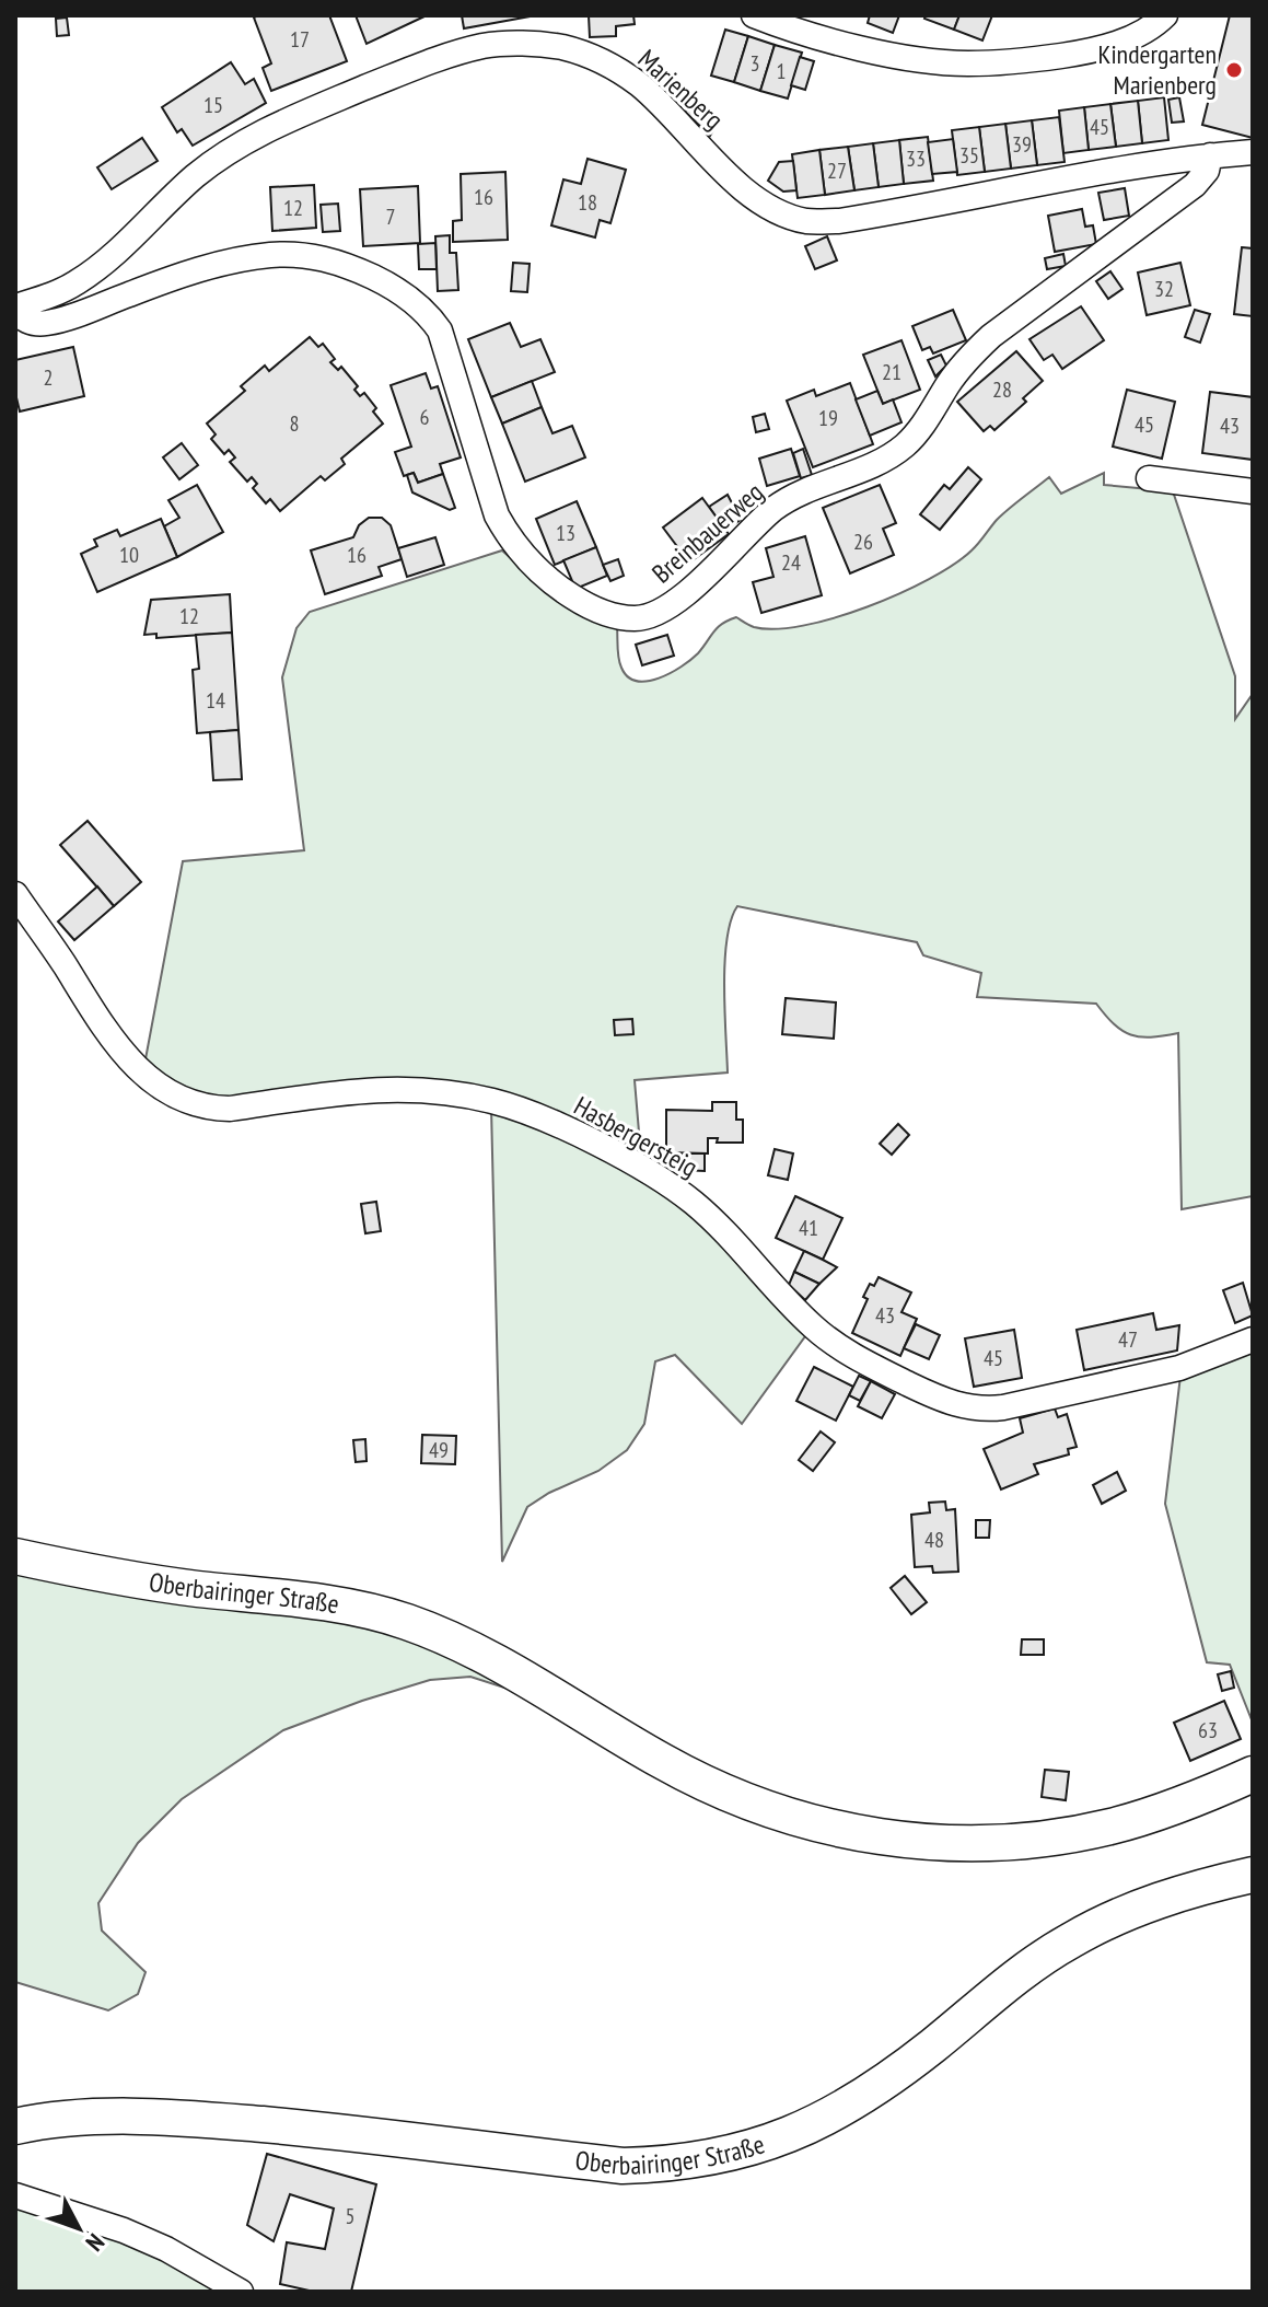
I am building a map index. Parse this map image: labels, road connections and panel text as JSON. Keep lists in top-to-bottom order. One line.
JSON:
{"streets":{"street":["Marienberg","Breinbauerweg","Hasbergersteig","Oberbairinger Straße"]},"crossings":[["Marienberg","Breinbauerweg"]],"places":["Kindergarten Marienberg"],"house_numbers":["17","3","1","15","45","39","35","33","27","16","18","12","7","32","21","2","28","6","19","8","45","43","13","26","10","16","24","12","14","41","43","47","45","49","48","63","5"],"north":"bottom right"}
